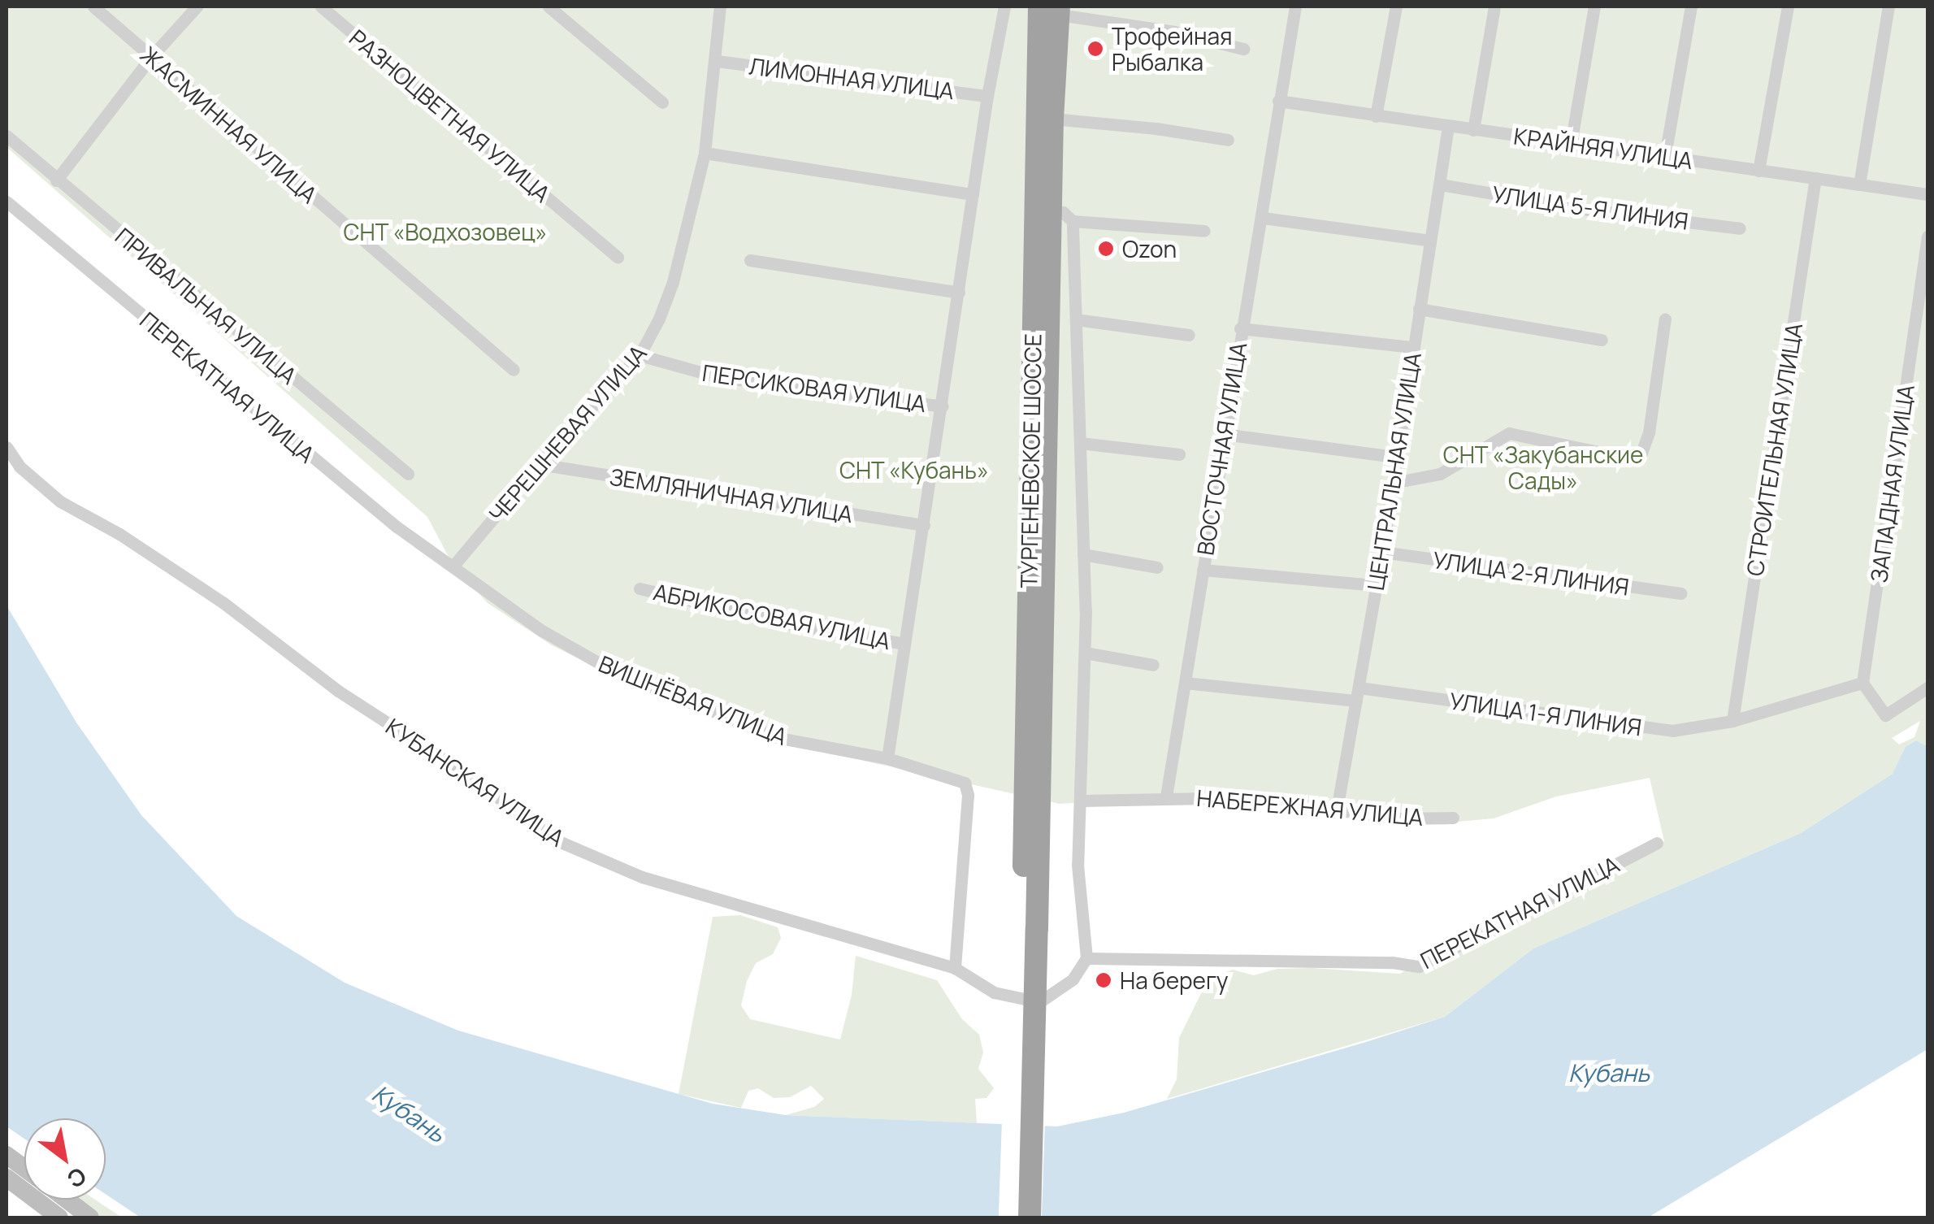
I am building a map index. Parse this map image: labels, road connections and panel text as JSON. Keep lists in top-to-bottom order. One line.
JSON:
{"streets":{"highway":["ТУРГЕНЕВСКОЕ ШОССЕ"],"street":["ЛИМОННАЯ УЛИЦА","РАЗНОЦВЕТНАЯ УЛИЦА","ЖАСМИННАЯ УЛИЦА","КРАЙНЯЯ УЛИЦА","УЛИЦА 5-Я ЛИНИЯ","ПРИВАЛЬНАЯ УЛИЦА","ПЕРЕКАТНАЯ УЛИЦА","ПЕРСИКОВАЯ УЛИЦА","ЧЕРЕШНЕВАЯ УЛИЦА","ВОСТОЧНАЯ УЛИЦА","СТРОИТЕЛЬНАЯ УЛИЦА","ЦЕНТРАЛЬНАЯ УЛИЦА","ЗАПАДНАЯ УЛИЦА","ЗЕМЛЯНИЧНАЯ УЛИЦА","УЛИЦА 2-Я ЛИНИЯ","АБРИКОСОВАЯ УЛИЦА","ВИШНЁВАЯ УЛИЦА","УЛИЦА 1-Я ЛИНИЯ","КУБАНСКАЯ УЛИЦА","НАБЕРЕЖНАЯ УЛИЦА"]},"crossings":[["ЛИМОННАЯ УЛИЦА","ЧЕРЕШНЕВАЯ УЛИЦА"],["КРАЙНЯЯ УЛИЦА","ВОСТОЧНАЯ УЛИЦА"],["КРАЙНЯЯ УЛИЦА","СТРОИТЕЛЬНАЯ УЛИЦА"],["КРАЙНЯЯ УЛИЦА","ЦЕНТРАЛЬНАЯ УЛИЦА"],["УЛИЦА 5-Я ЛИНИЯ","ЦЕНТРАЛЬНАЯ УЛИЦА"],["ПЕРЕКАТНАЯ УЛИЦА","ЧЕРЕШНЕВАЯ УЛИЦА"],["ПЕРЕКАТНАЯ УЛИЦА","ВИШНЁВАЯ УЛИЦА"],["ПЕРЕКАТНАЯ УЛИЦА","КУБАНСКАЯ УЛИЦА"],["ПЕРСИКОВАЯ УЛИЦА","ЧЕРЕШНЕВАЯ УЛИЦА"],["ЧЕРЕШНЕВАЯ УЛИЦА","ЗЕМЛЯНИЧНАЯ УЛИЦА"],["ЧЕРЕШНЕВАЯ УЛИЦА","ВИШНЁВАЯ УЛИЦА"],["ВОСТОЧНАЯ УЛИЦА","УЛИЦА 1-Я ЛИНИЯ"],["ВОСТОЧНАЯ УЛИЦА","НАБЕРЕЖНАЯ УЛИЦА"],["СТРОИТЕЛЬНАЯ УЛИЦА","УЛИЦА 1-Я ЛИНИЯ"],["ЦЕНТРАЛЬНАЯ УЛИЦА","УЛИЦА 2-Я ЛИНИЯ"],["ЦЕНТРАЛЬНАЯ УЛИЦА","УЛИЦА 1-Я ЛИНИЯ"],["ЦЕНТРАЛЬНАЯ УЛИЦА","НАБЕРЕЖНАЯ УЛИЦА"],["ЗАПАДНАЯ УЛИЦА","УЛИЦА 1-Я ЛИНИЯ"],["ВИШНЁВАЯ УЛИЦА","КУБАНСКАЯ УЛИЦА"]],"water":["Кубань"],"parks":["СНТ «Водхозовец»","СНТ «Закубанские Сады»","СНТ «Кубань»"],"places":["Трофейная Рыбалка","Ozon","На берегу"],"north":"bottom right"}
